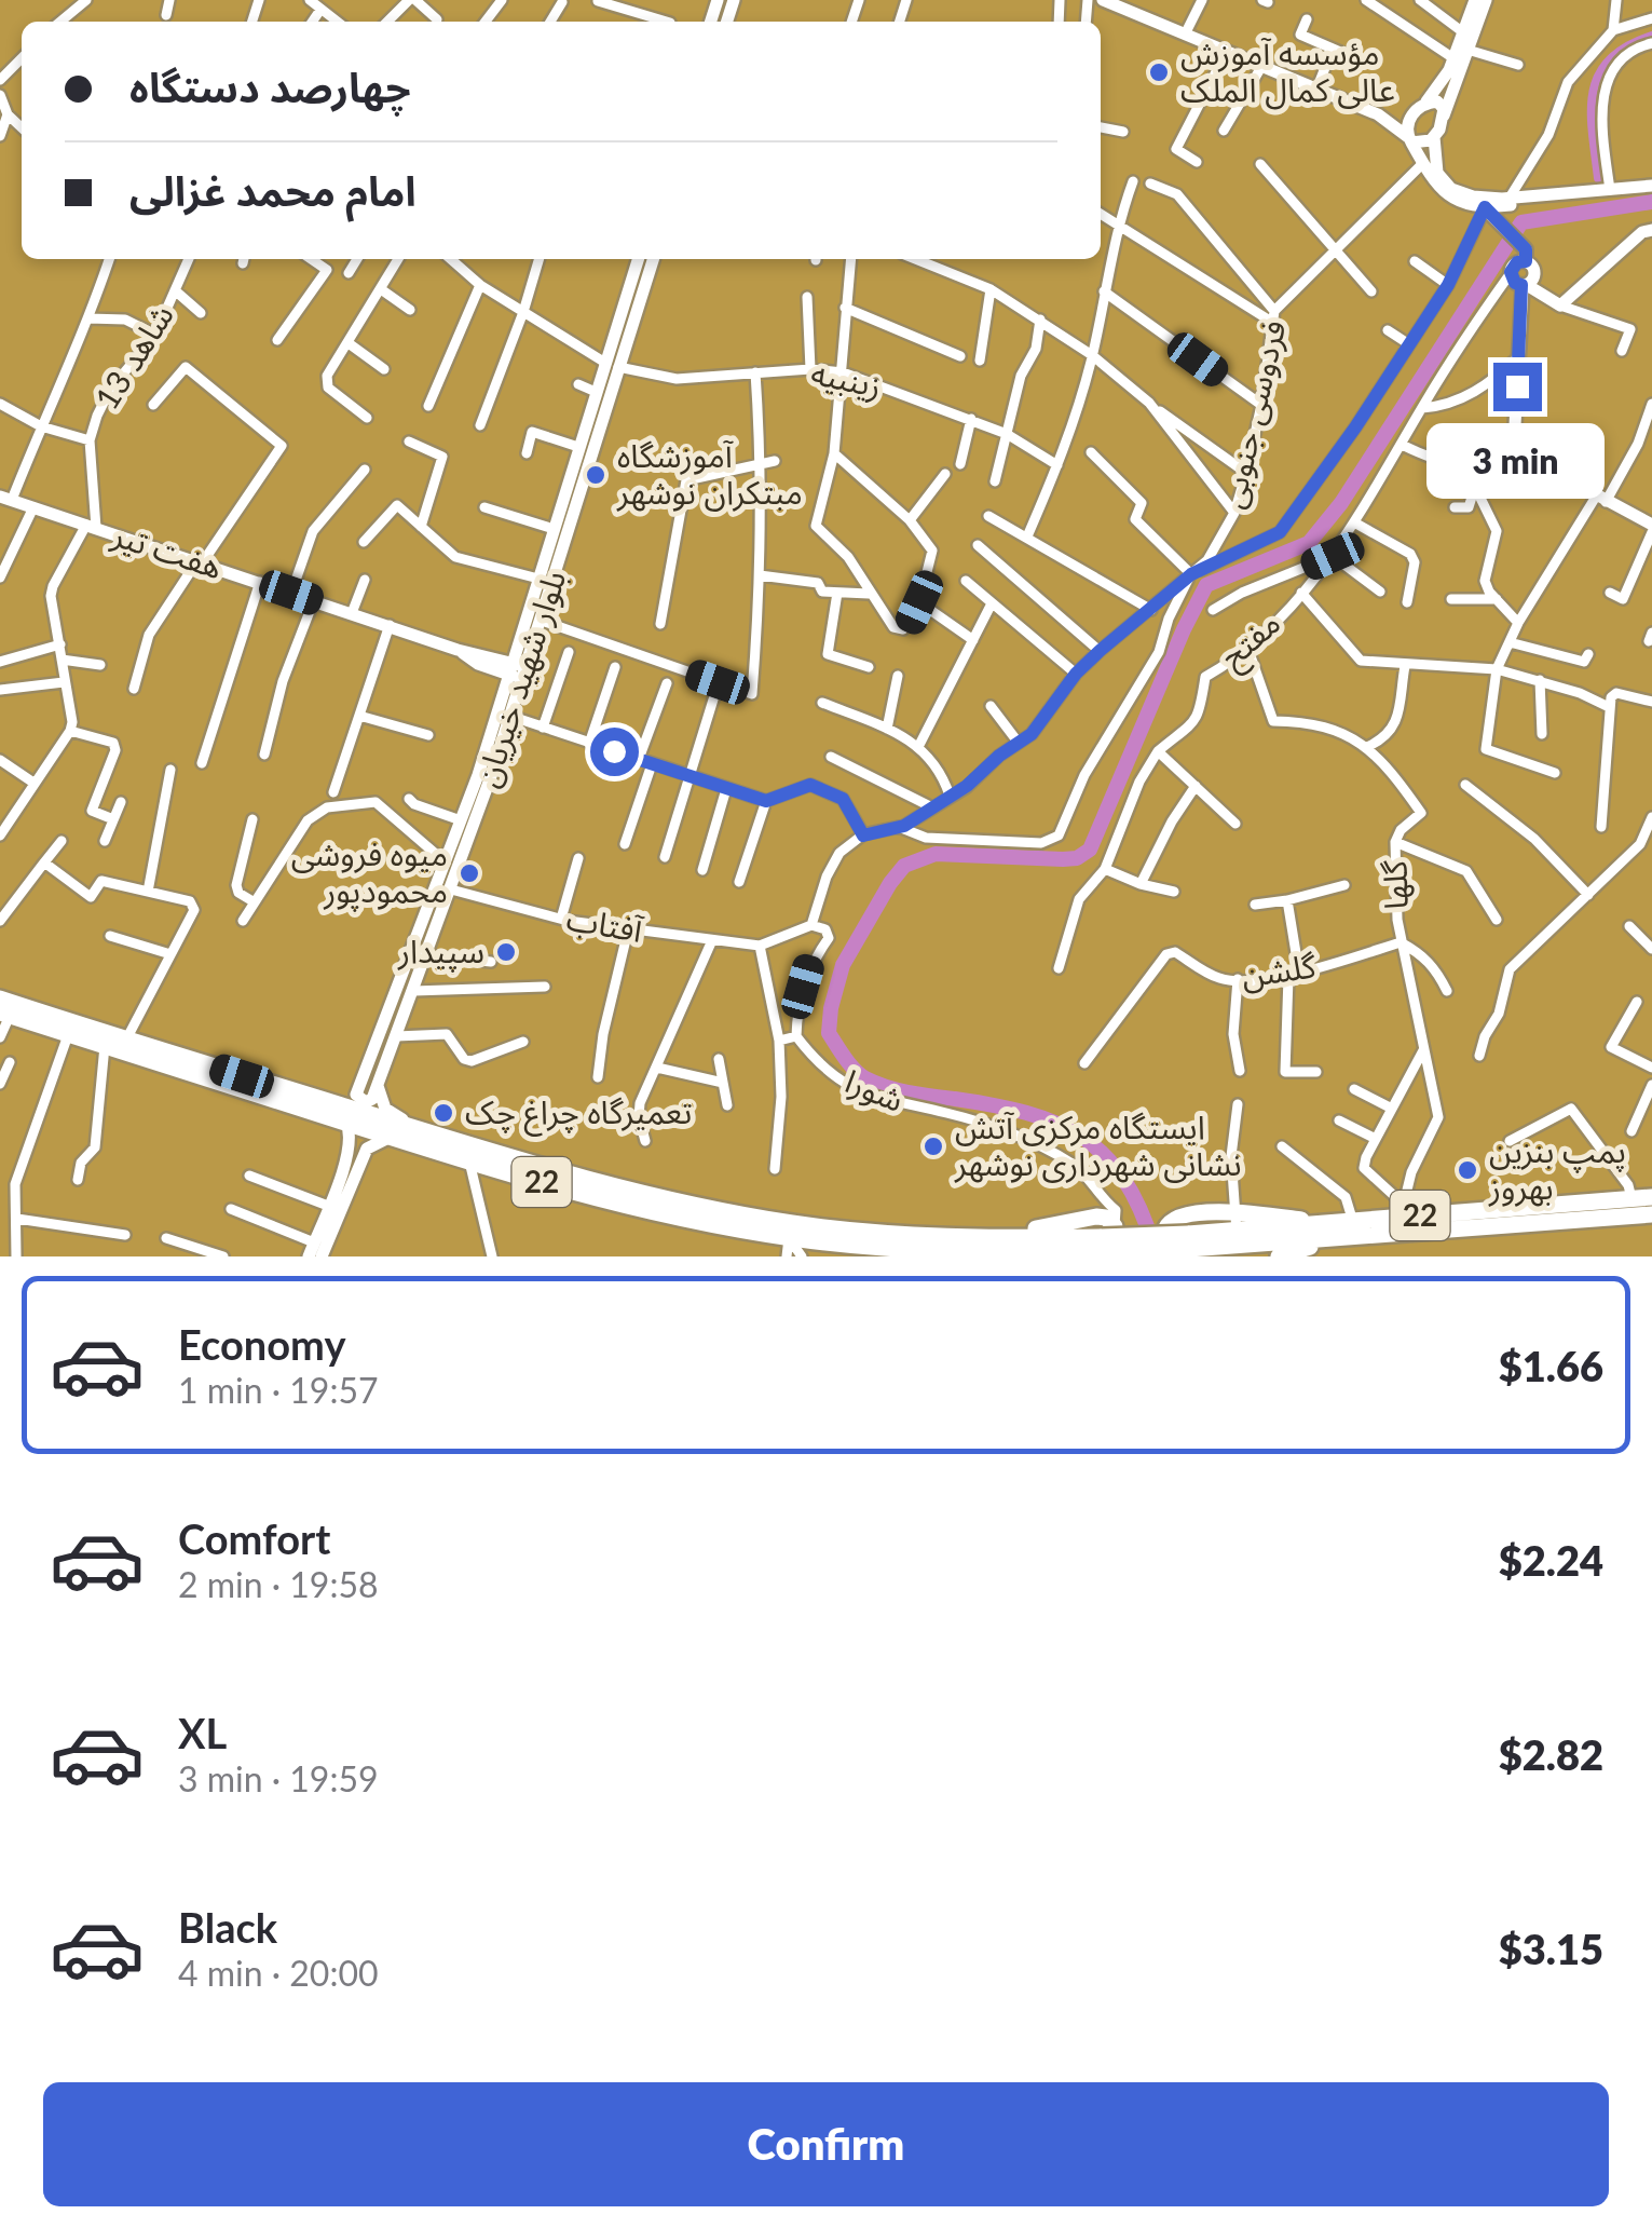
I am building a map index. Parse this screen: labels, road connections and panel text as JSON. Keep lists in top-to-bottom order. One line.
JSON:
{"streets":{"highway":["22"],"street":["شاهد 13","زینبیه","فردوسی جنوبی","هفت تیر","مفتح","بلوار شهید خیریان","گلها","آفتاب","گلشن","شورا"]},"crossings":[["شاهد 13","هفت تیر"],["زینبیه","بلوار شهید خیریان"],["هفت تیر","بلوار شهید خیریان"],["مفتح","گلها"],["بلوار شهید خیریان","آفتاب"],["گلها","گلشن"],["گلها","22"]],"places":["مؤسسه آموزش عالی کمال الملک","آموزشگاه مبتکران نوشهر","میوه فروشی محمودپور","سپیدار","تعمیرگاه چراغ چک","ایستگاه مرکزی آتش نشانی شهرداری نوشهر","پمپ بنزین بهروز"],"page":{"banner":["چهارصد دستگاه","امام محمد غزالی"],"bubble":"3 min","list":[{"name":"Economy","note":"1 min · 19:57","value":"$1.66"},{"name":"Comfort","note":"2 min · 19:58","value":"$2.24"},{"name":"XL","note":"3 min · 19:59","value":"$2.82"},{"name":"Black","note":"4 min · 20:00","value":"$3.15"}],"buttons":"Confirm"}}
